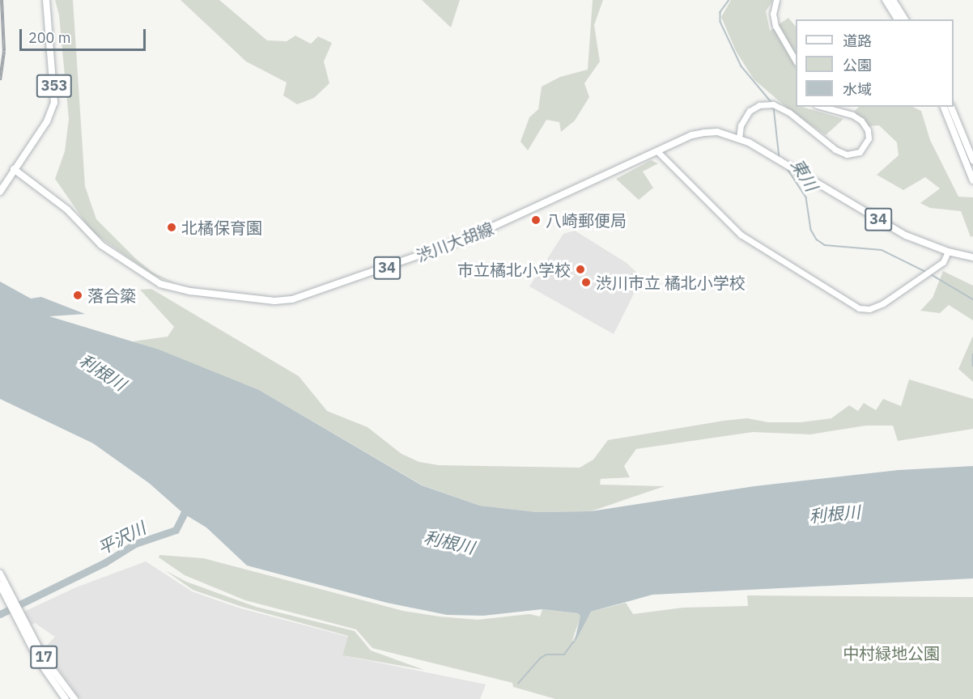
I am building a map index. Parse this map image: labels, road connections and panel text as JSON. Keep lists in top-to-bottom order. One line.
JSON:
{"streets":{"highway":["353","17"],"main road":["34","渋川大胡線"]},"crossings":[["353","渋川大胡線"],["34","渋川大胡線"]],"water":["東川","利根川","平沢川"],"parks":["中村緑地公園"],"places":["八崎郵便局","北橘保育園","市立橘北小学校","渋川市立 橘北小学校","落合簗"],"legend":["道路","公園","水域"],"scale_bar":"200 m"}
